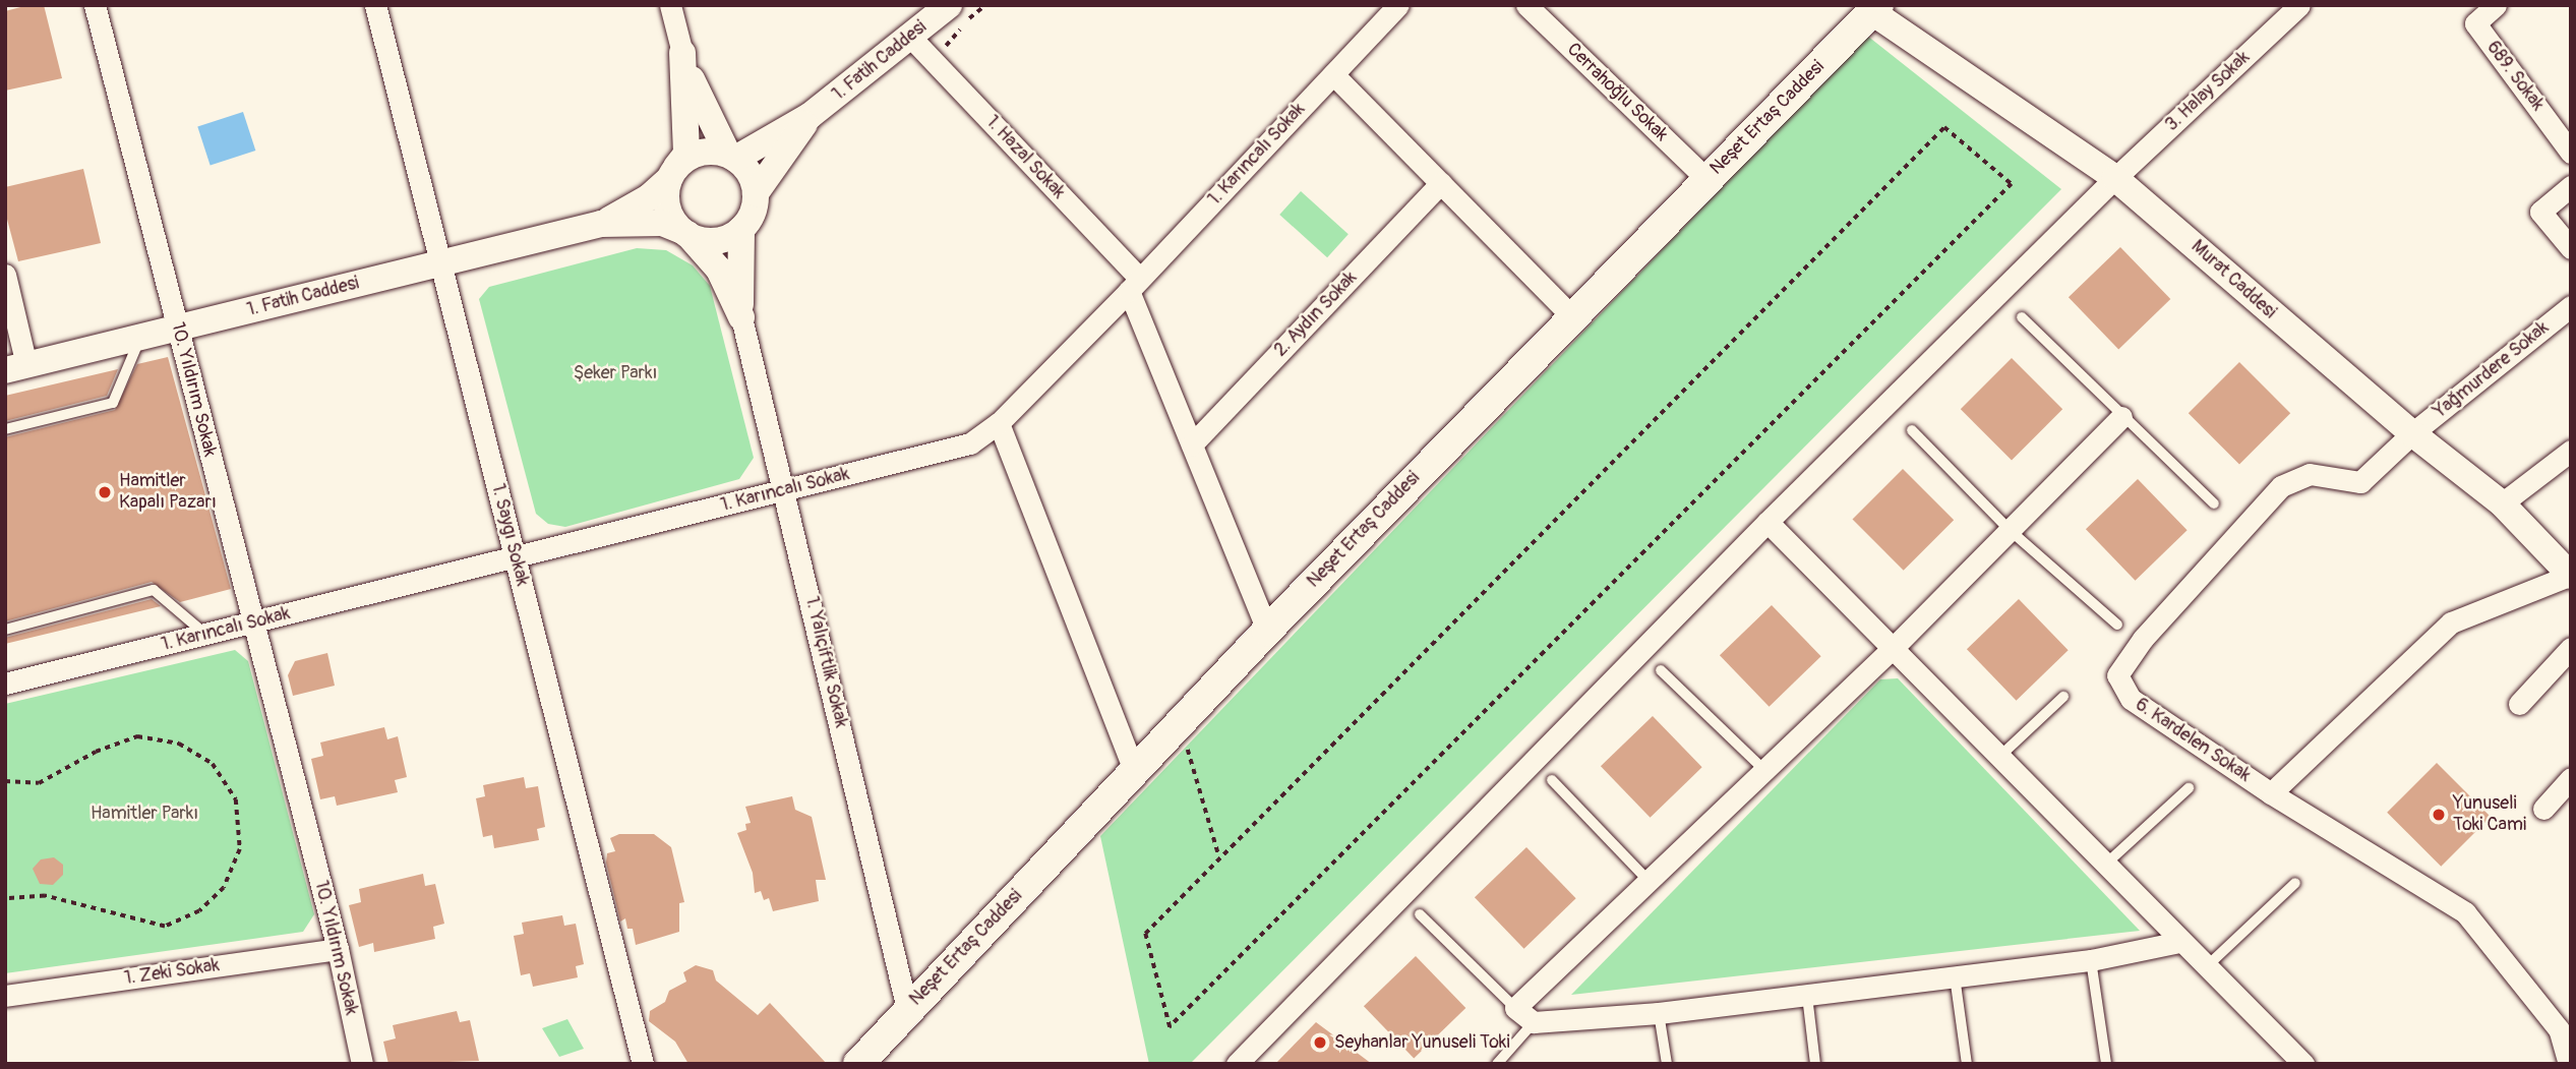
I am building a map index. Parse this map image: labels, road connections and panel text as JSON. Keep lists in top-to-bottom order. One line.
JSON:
{"streets":{"main road":["Neşet Ertaş Caddesi"],"street":["1. Fatih Caddesi","689. Sokak","3. Halay Sokak","Cerrahoğlu Sokak","1. Karıncalı Sokak","1. Hazal Sokak","Murat Caddesi","2. Aydın Sokak","Yağmurdere Sokak","10. Yıldırım Sokak","1. Saygı Sokak","1. Yalıçiftlik Sokak","6. Kardelen Sokak","1. Zeki Sokak"]},"crossings":[["1. Fatih Caddesi","1. Hazal Sokak"],["1. Fatih Caddesi","10. Yıldırım Sokak"],["1. Fatih Caddesi","1. Saygı Sokak"],["3. Halay Sokak","Murat Caddesi"],["Cerrahoğlu Sokak","Neşet Ertaş Caddesi"],["Neşet Ertaş Caddesi","Murat Caddesi"],["Neşet Ertaş Caddesi","1. Yalıçiftlik Sokak"],["1. Karıncalı Sokak","1. Hazal Sokak"],["1. Karıncalı Sokak","10. Yıldırım Sokak"],["1. Karıncalı Sokak","1. Saygı Sokak"],["1. Karıncalı Sokak","1. Yalıçiftlik Sokak"],["Murat Caddesi","Yağmurdere Sokak"],["Murat Caddesi","6. Kardelen Sokak"],["Yağmurdere Sokak","6. Kardelen Sokak"],["10. Yıldırım Sokak","1. Zeki Sokak"]],"parks":["Şeker Parkı","Hamitler Parkı"],"places":["Hamitler Kapalı Pazarı","Yunuseli Toki Cami","Seyhanlar Yunuseli Toki"]}
